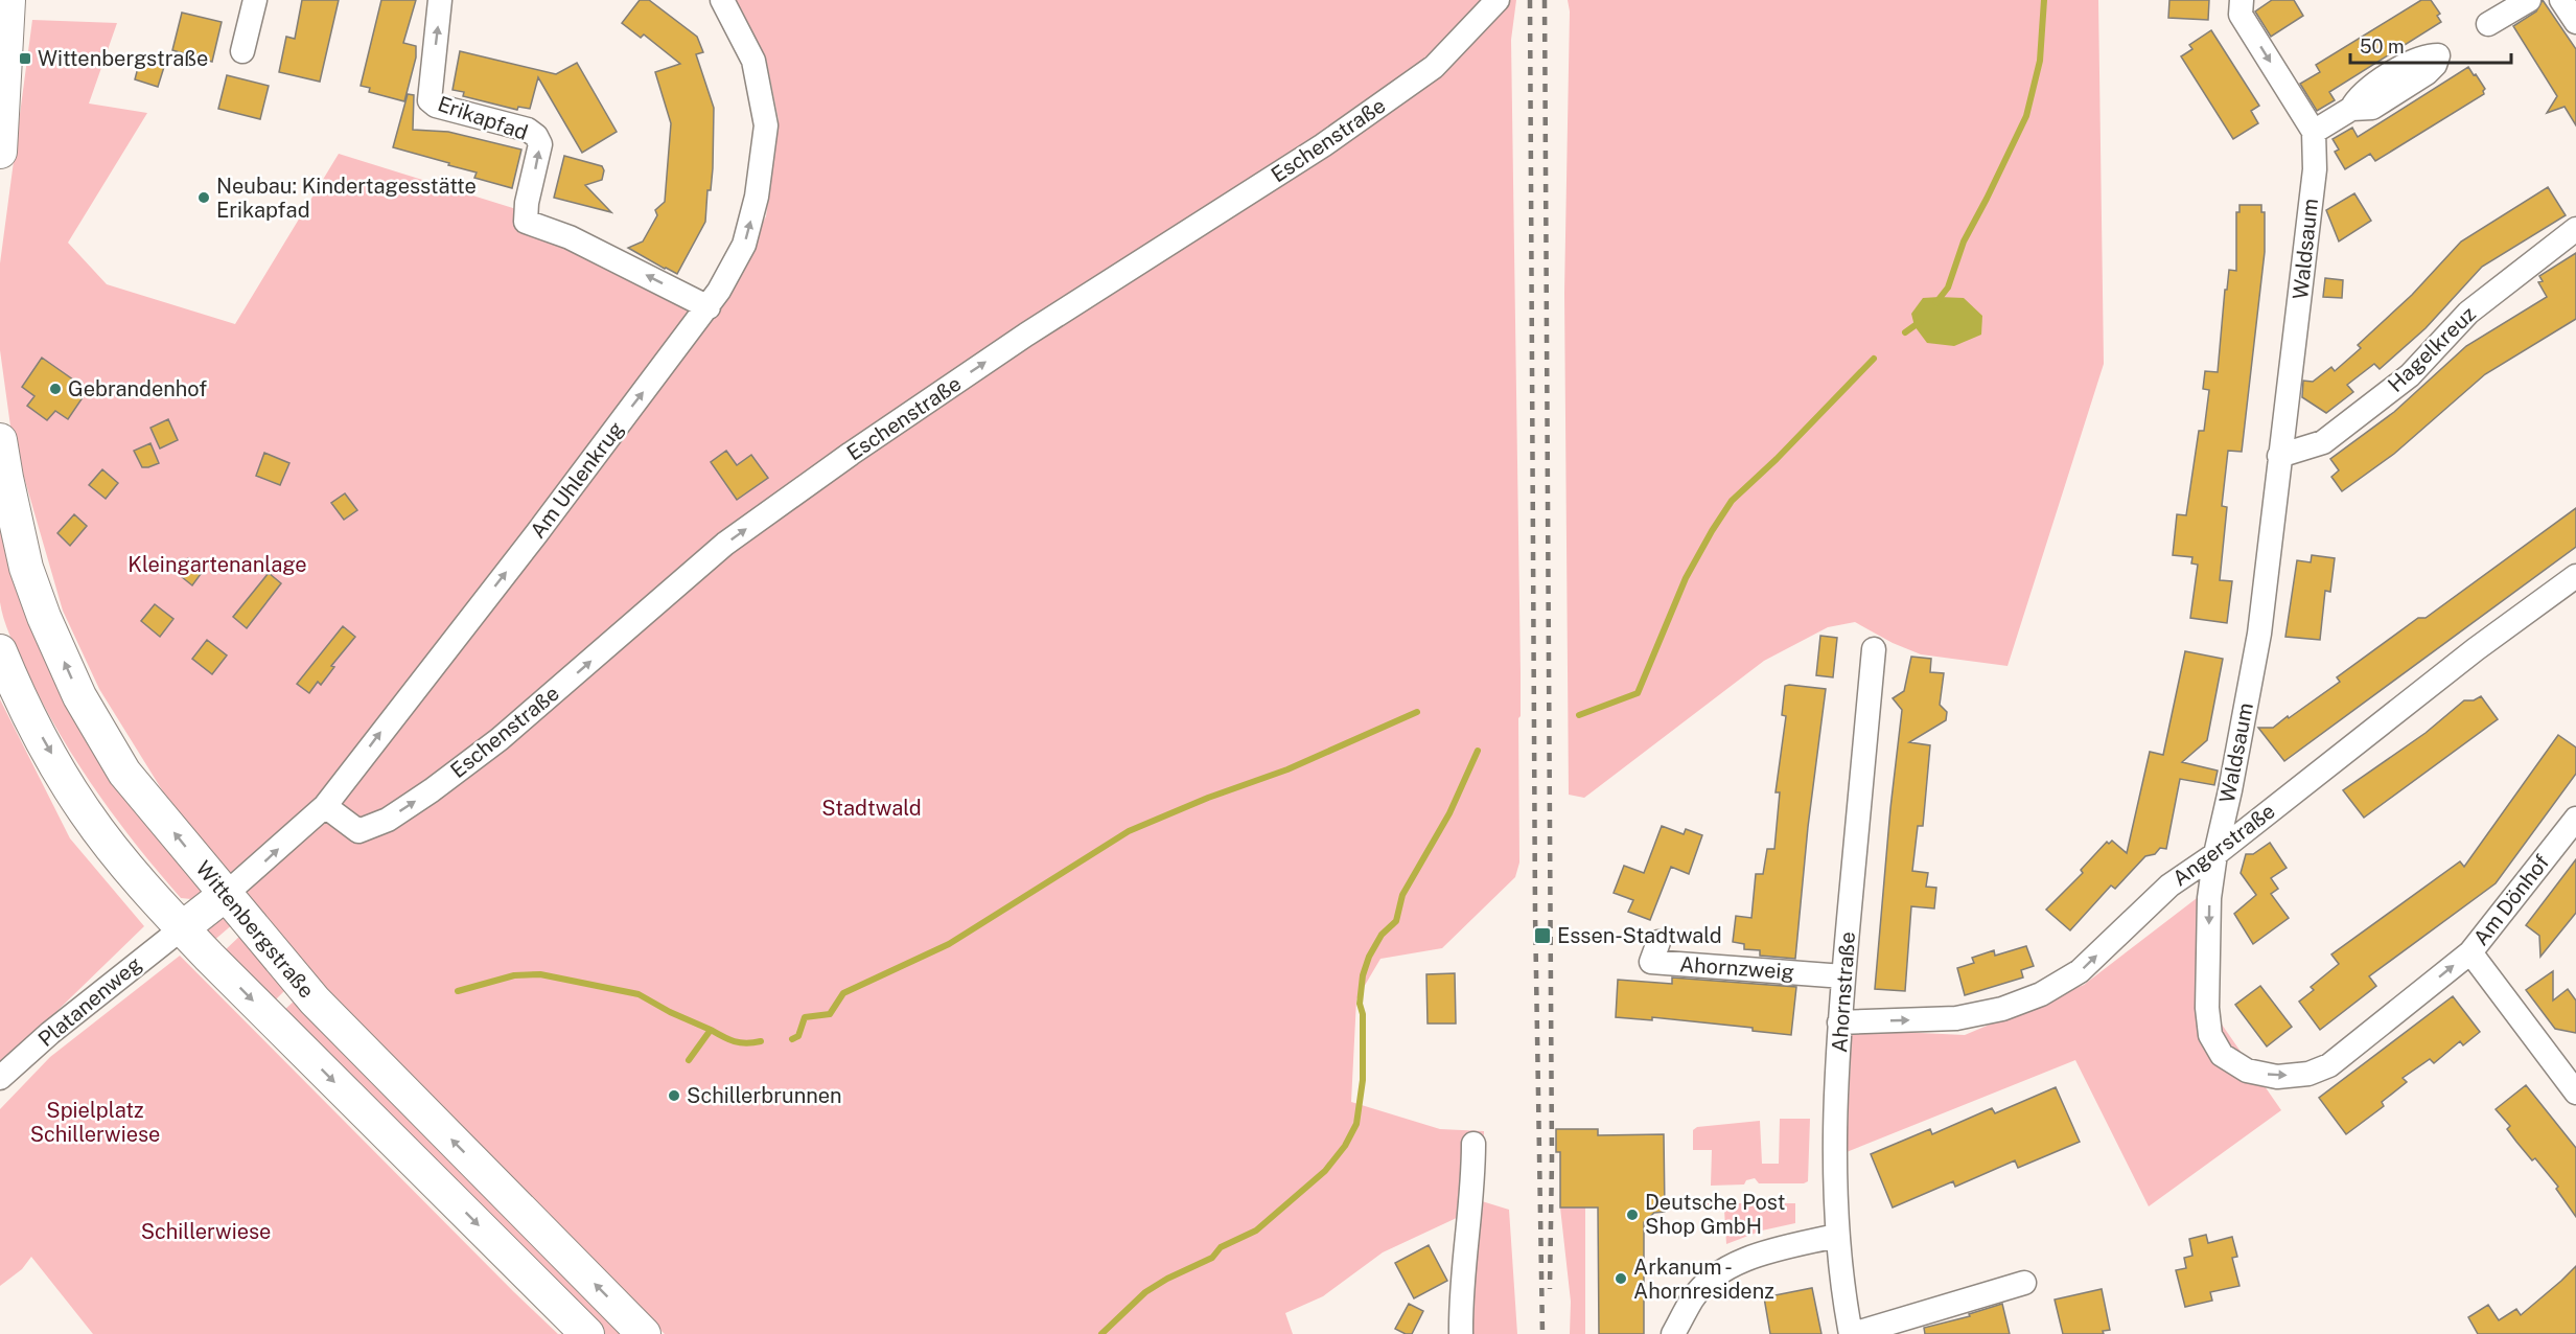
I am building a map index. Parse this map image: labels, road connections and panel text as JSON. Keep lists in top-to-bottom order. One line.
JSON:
{"streets":{"main road":["Wittenbergstraße"],"street":["Erikapfad","Eschenstraße","Waldsaum","Hagelkreuz","Am Uhlenkrug","Angerstraße","Am Dönhof","Ahornzweig","Ahornstraße","Platanenweg"]},"crossings":[["Erikapfad","Am Uhlenkrug"],["Eschenstraße","Am Uhlenkrug"],["Waldsaum","Hagelkreuz"],["Waldsaum","Angerstraße"],["Waldsaum","Am Dönhof"],["Am Uhlenkrug","Wittenbergstraße"],["Angerstraße","Ahornstraße"],["Ahornzweig","Ahornstraße"]],"one_way":["Erikapfad","Eschenstraße","Am Uhlenkrug","Angerstraße"],"parks":["Kleingartenanlage","Stadtwald","Spielplatz Schillerwiese","Schillerwiese"],"places":{"transit":["Wittenbergstraße","Essen-Stadtwald"],"other":["Neubau: Kindertagesstätte Erikapfad","Gebrandenhof","Schillerbrunnen","Deutsche Post Shop GmbH","Arkanum - Ahornresidenz"]},"scale_bar":"50 m"}
